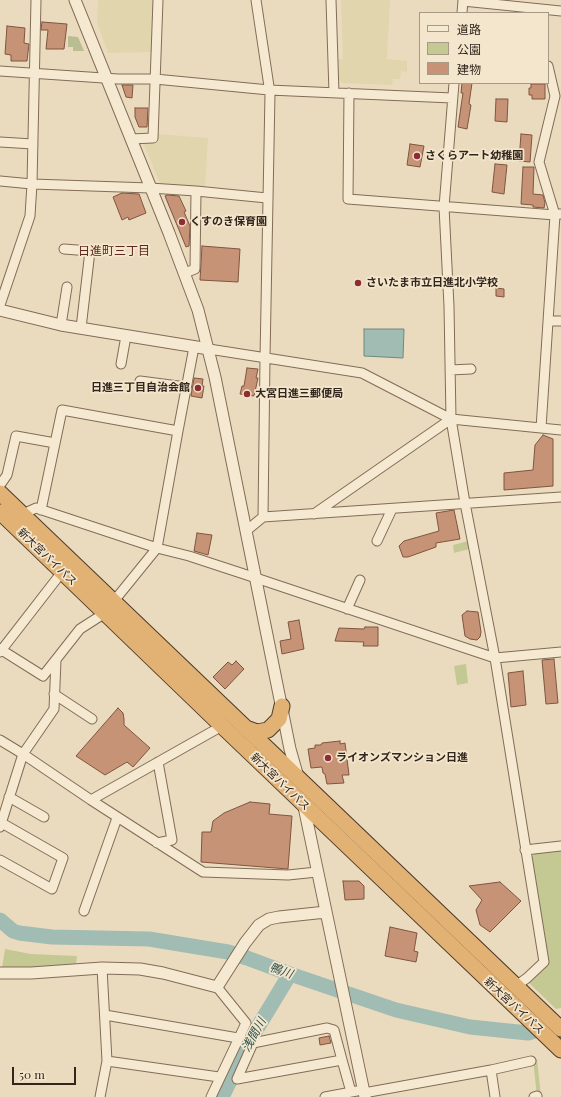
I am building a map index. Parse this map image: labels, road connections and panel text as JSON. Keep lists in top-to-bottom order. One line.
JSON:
{"streets":{"highway":["新大宮バイパス"]},"districts":["日進町三丁目"],"water":["鴨川","浅間川"],"places":["さくらアート幼稚園","くすのき保育園","さいたま市立日進北小学校","日進三丁目自治会館","大宮日進三郵便局","ライオンズマンション日進"],"legend":["道路","公園","建物"],"scale_bar":"50 m"}
